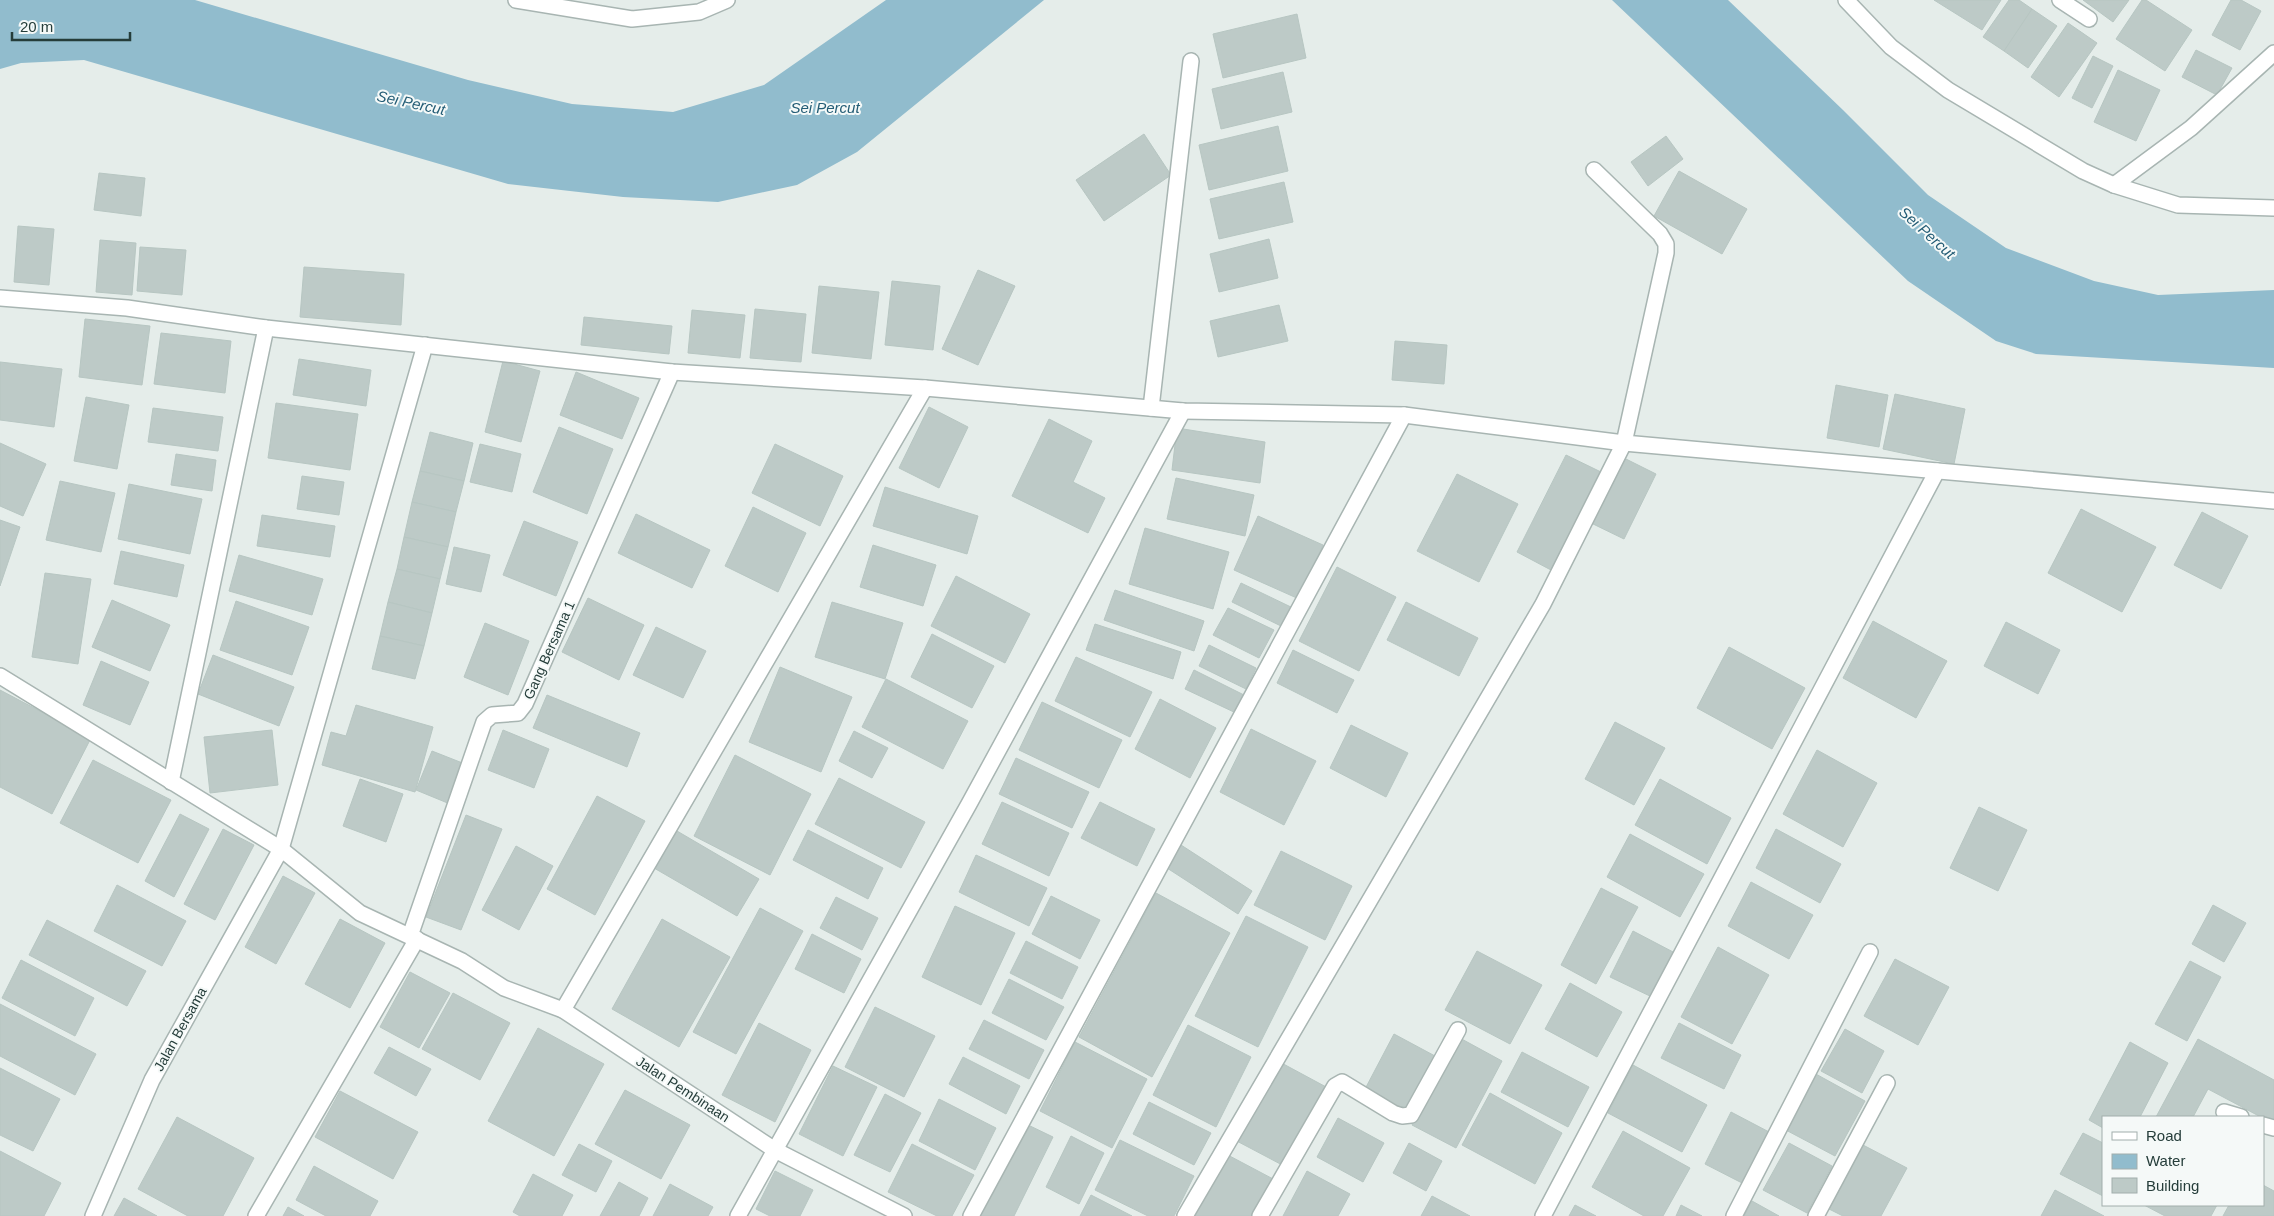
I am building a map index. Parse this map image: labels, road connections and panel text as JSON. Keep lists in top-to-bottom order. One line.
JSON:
{"streets":{"street":["Gang Bersama 1","Jalan Bersama","Jalan Pembinaan"]},"crossings":[["Gang Bersama 1","Jalan Pembinaan"],["Jalan Bersama","Jalan Pembinaan"]],"water":["Sei Percut"],"legend":["Road","Water","Building"],"scale_bar":"20 m"}
